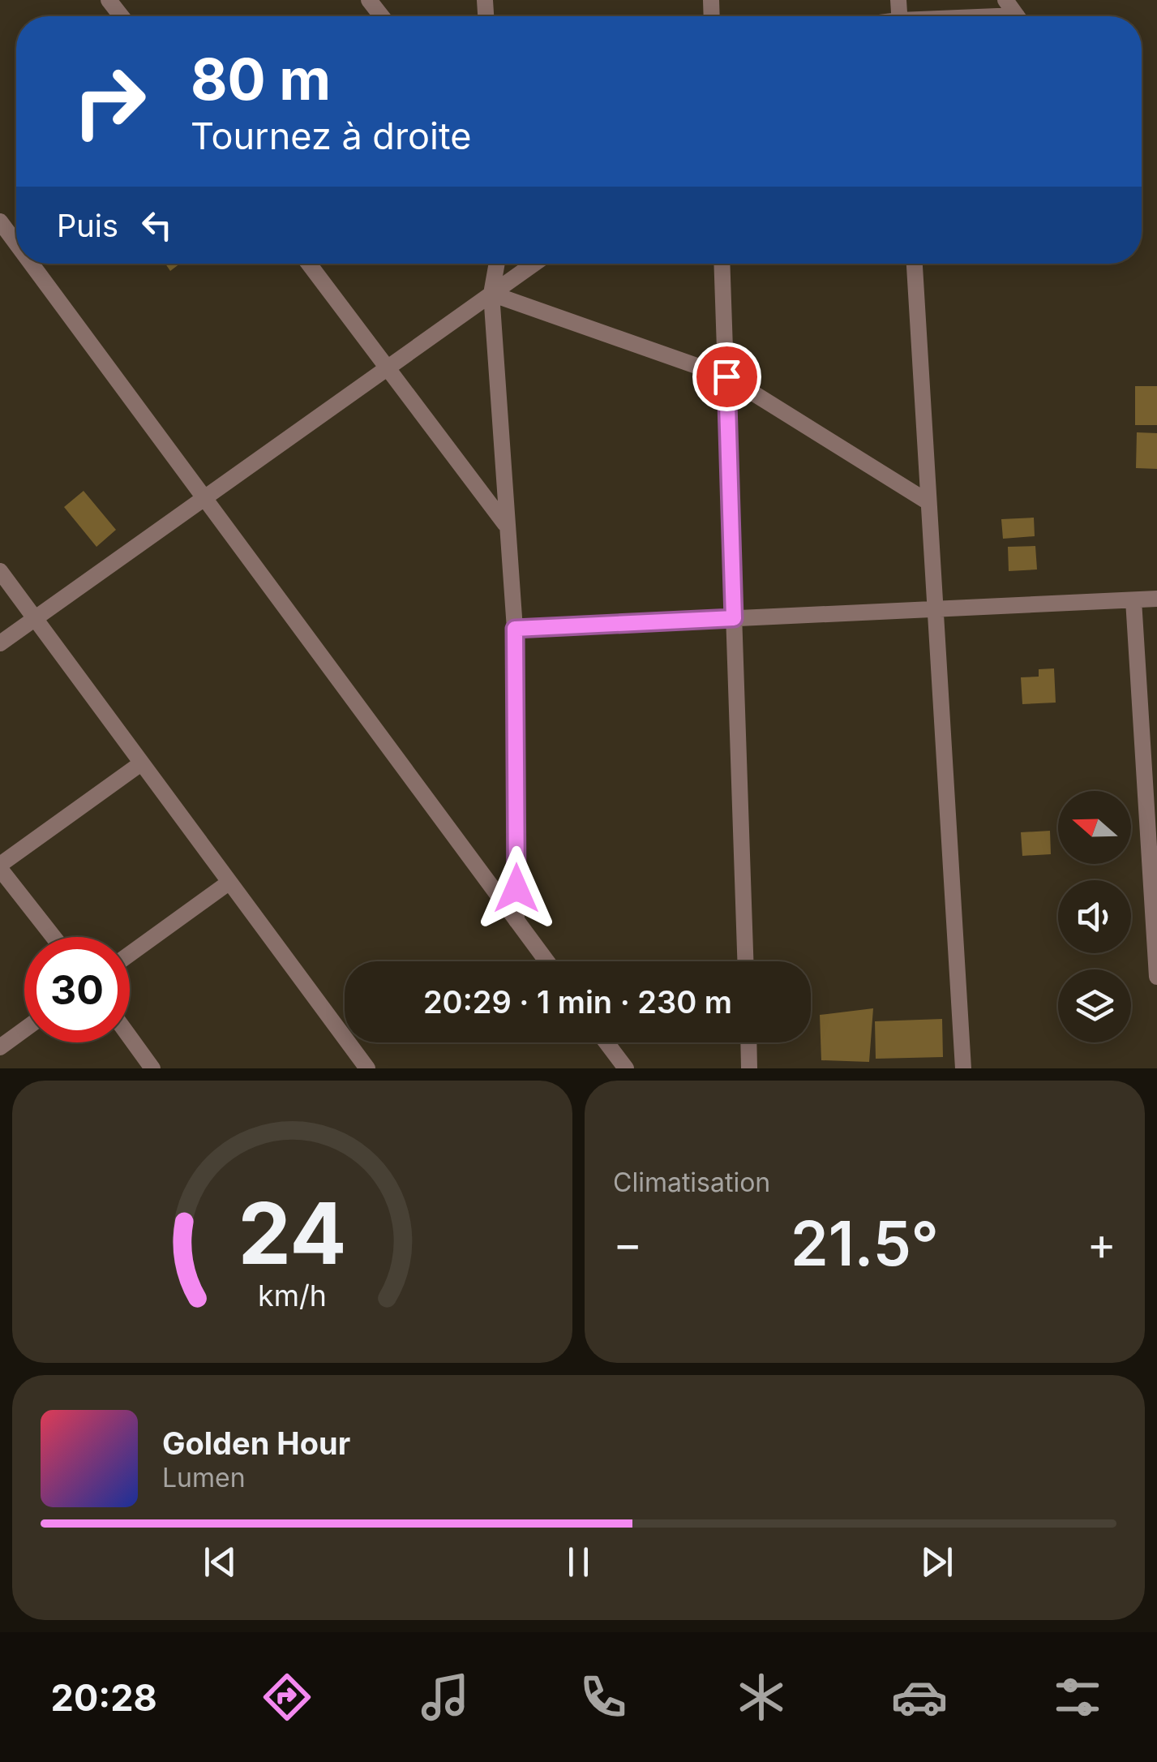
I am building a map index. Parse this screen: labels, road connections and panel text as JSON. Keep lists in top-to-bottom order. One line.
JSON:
{"north":"left","page":{"turn":["80 m","Tournez à droite"],"then":"Puis","limit":"30","trip":"20:29 · 1 min · 230 m","tile":"Climatisation","heat":["−","21.5°","+"],"song":["Golden Hour","Lumen"],"tabs":"20:28","gauge":["24","km/h"]}}
